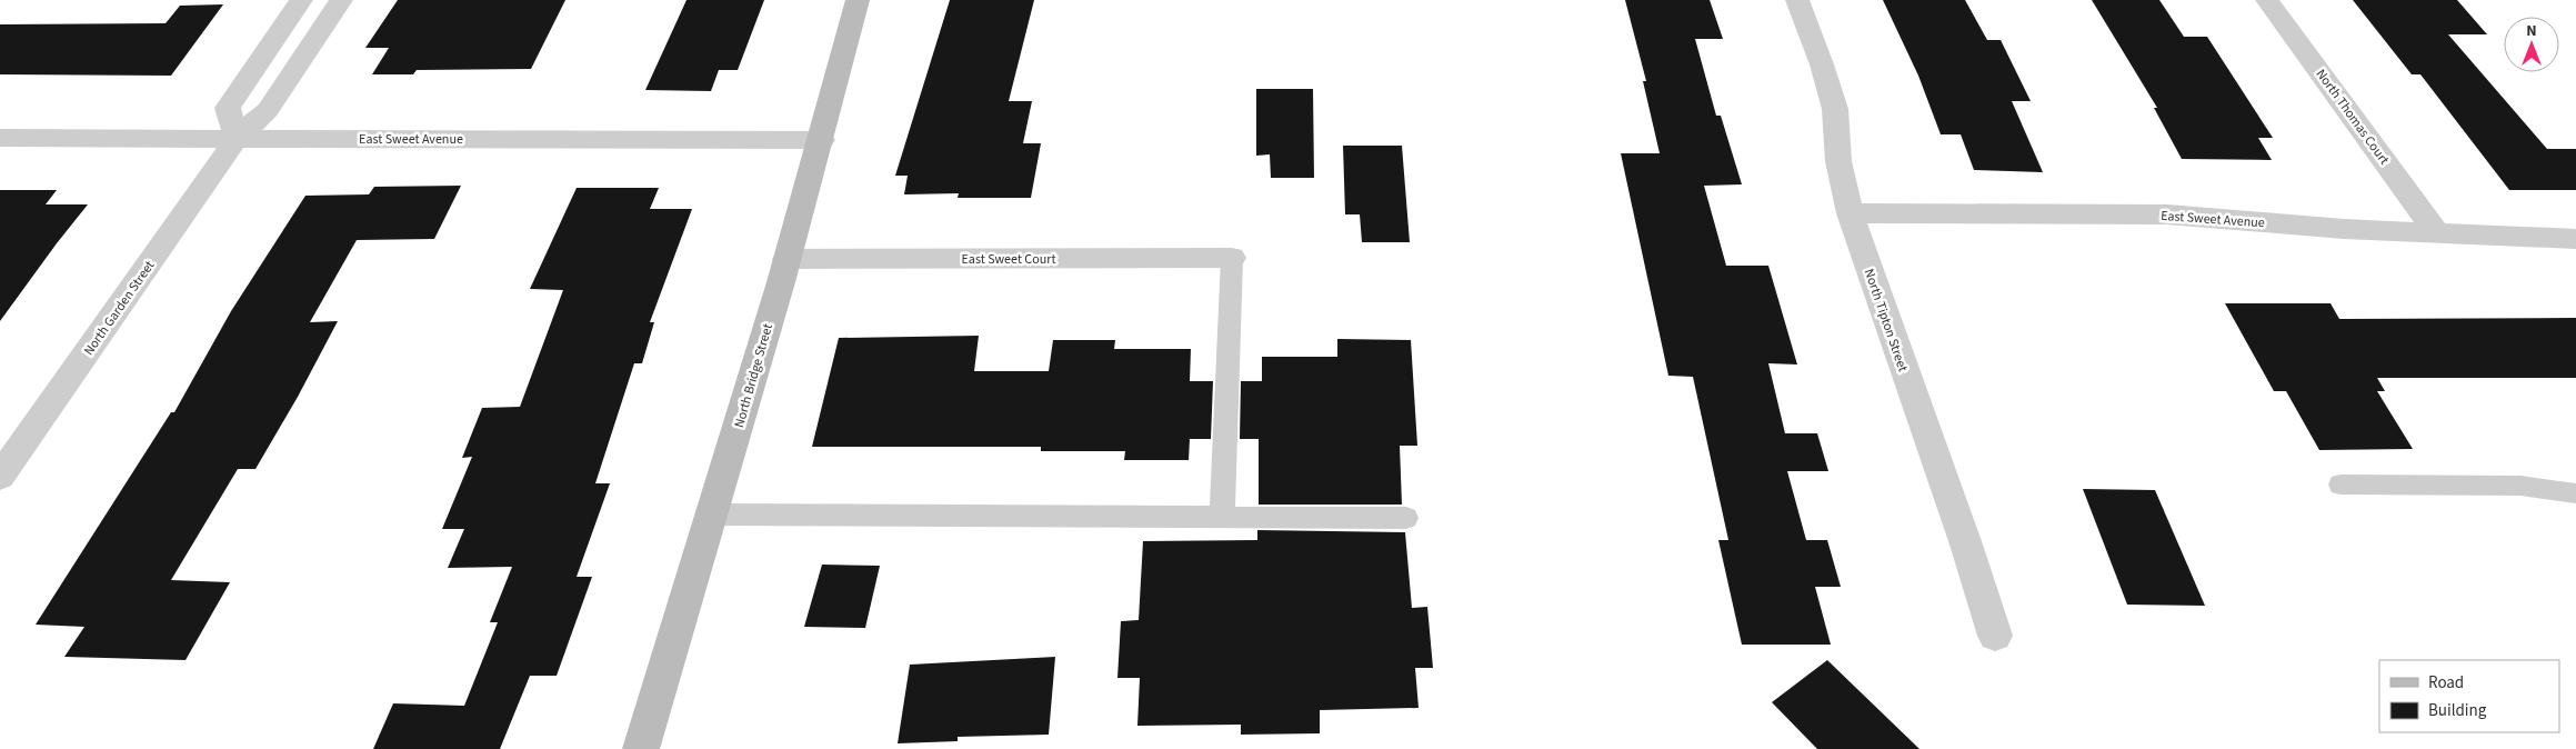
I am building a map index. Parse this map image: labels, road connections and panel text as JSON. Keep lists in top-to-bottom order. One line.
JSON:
{"streets":{"street":["North Thomas Court","East Sweet Avenue","East Sweet Court","North Garden Street","North Tipton Street","North Bridge Street"]},"crossings":[["North Thomas Court","East Sweet Avenue"],["East Sweet Avenue","North Garden Street"],["East Sweet Avenue","North Tipton Street"],["East Sweet Avenue","North Bridge Street"],["East Sweet Court","North Bridge Street"]],"legend":["Road","Building"],"north":"top"}
